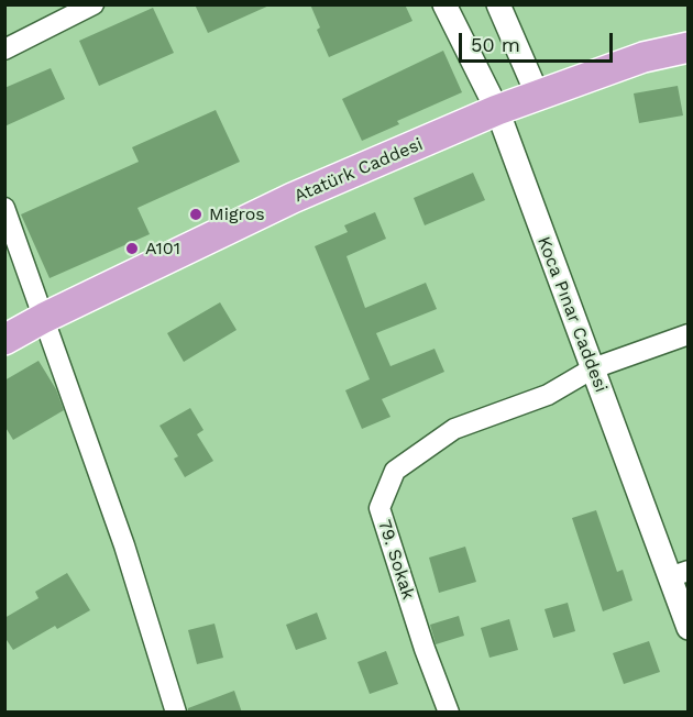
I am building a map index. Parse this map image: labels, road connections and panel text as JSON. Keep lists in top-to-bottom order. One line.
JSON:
{"streets":{"main road":["Atatürk Caddesi"],"street":["Koca Pınar Caddesi","79. Sokak"]},"crossings":[["Atatürk Caddesi","Koca Pınar Caddesi"],["Koca Pınar Caddesi","79. Sokak"]],"places":["Migros","A101"],"scale_bar":"50 m"}
